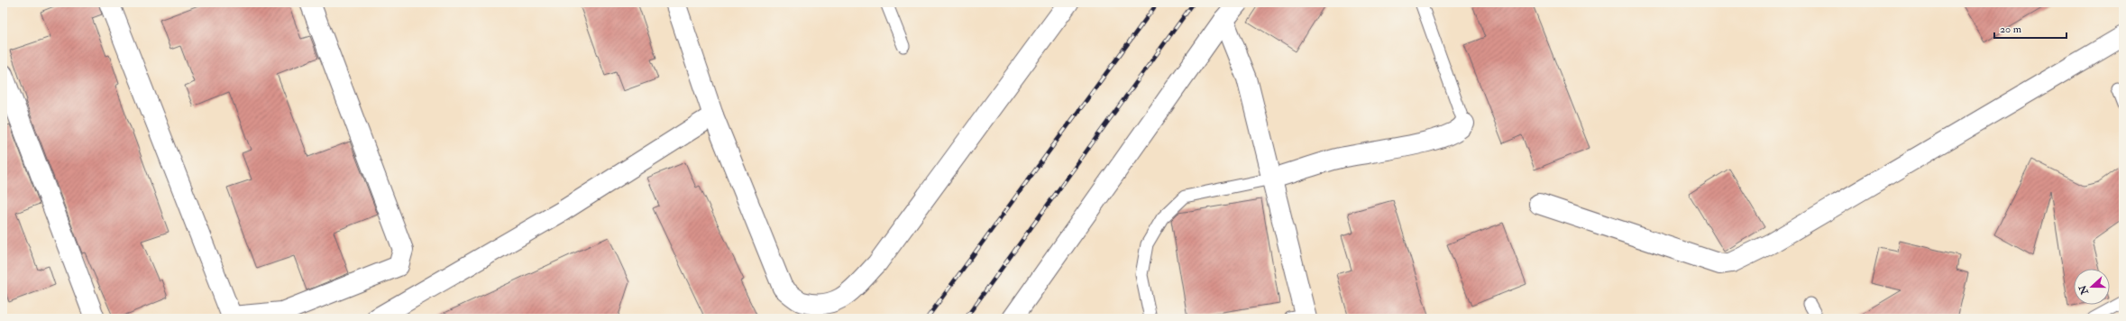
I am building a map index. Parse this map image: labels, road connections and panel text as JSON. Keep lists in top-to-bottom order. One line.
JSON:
{"scale_bar":"20 m","north":"left"}
